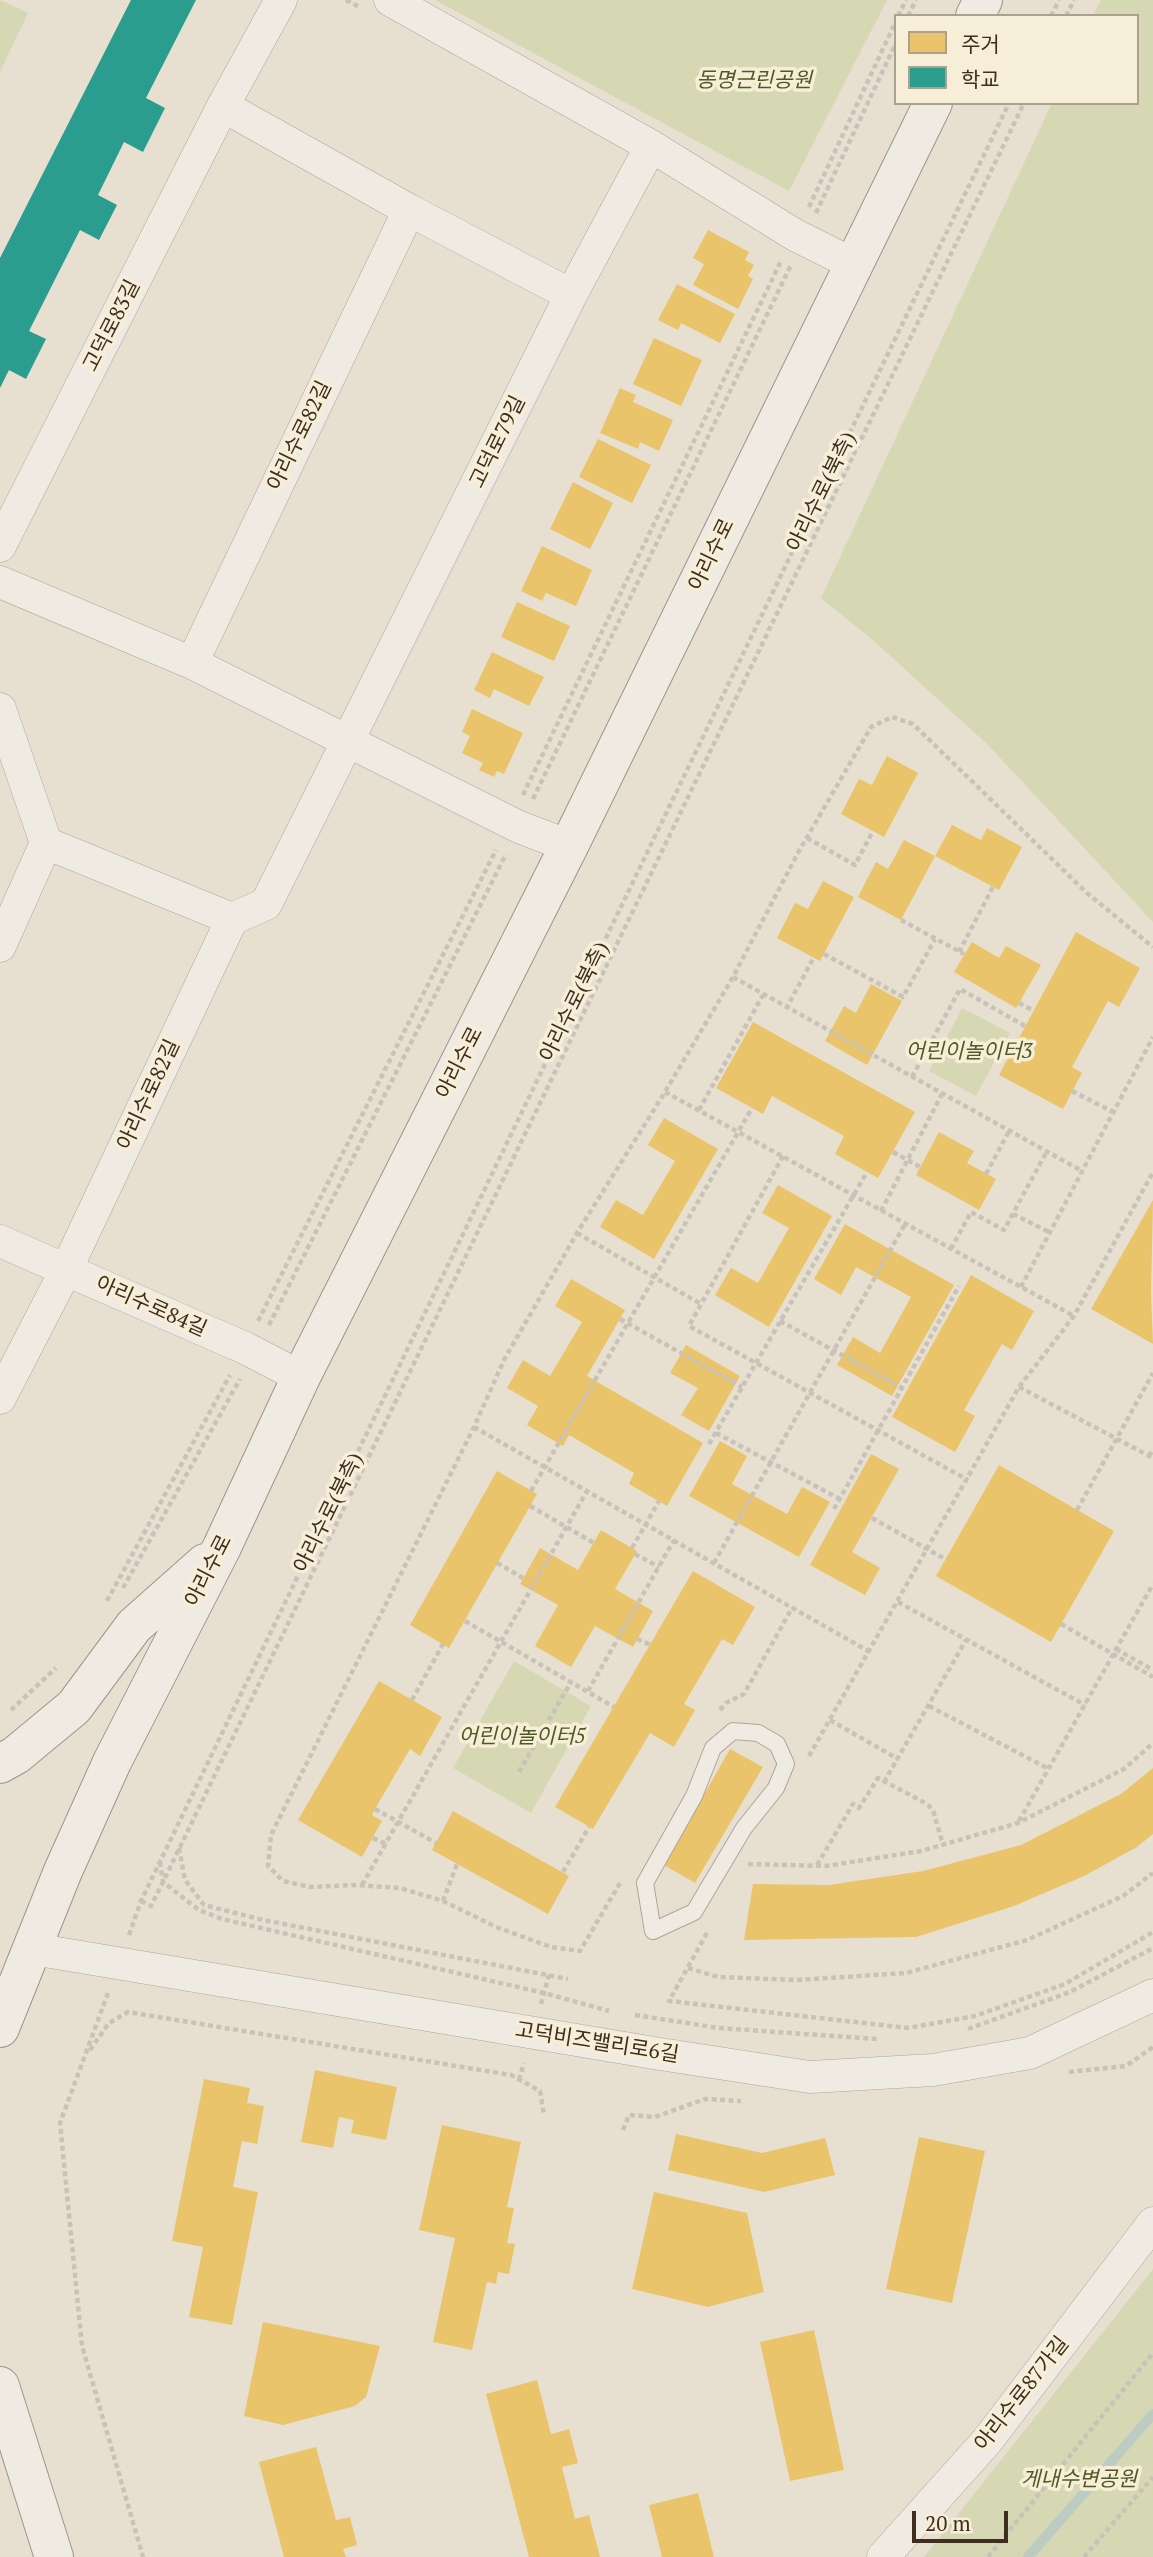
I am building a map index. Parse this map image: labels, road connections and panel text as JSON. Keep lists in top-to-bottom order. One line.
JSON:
{"streets":{"main road":["아리수로"],"street":["고덕로83길","아리수로82길","고덕로79길","아리수로84길","고덕비즈밸리로6길","아리수로87가길"],"path":["아리수로(북측)"]},"crossings":[["아리수로82길","아리수로84길"],["아리수로","아리수로84길"],["아리수로","고덕비즈밸리로6길"]],"parks":["동명근린공원","어린이놀이터3","어린이놀이터5","게내수변공원"],"legend":["주거","학교"],"scale_bar":"20 m"}
